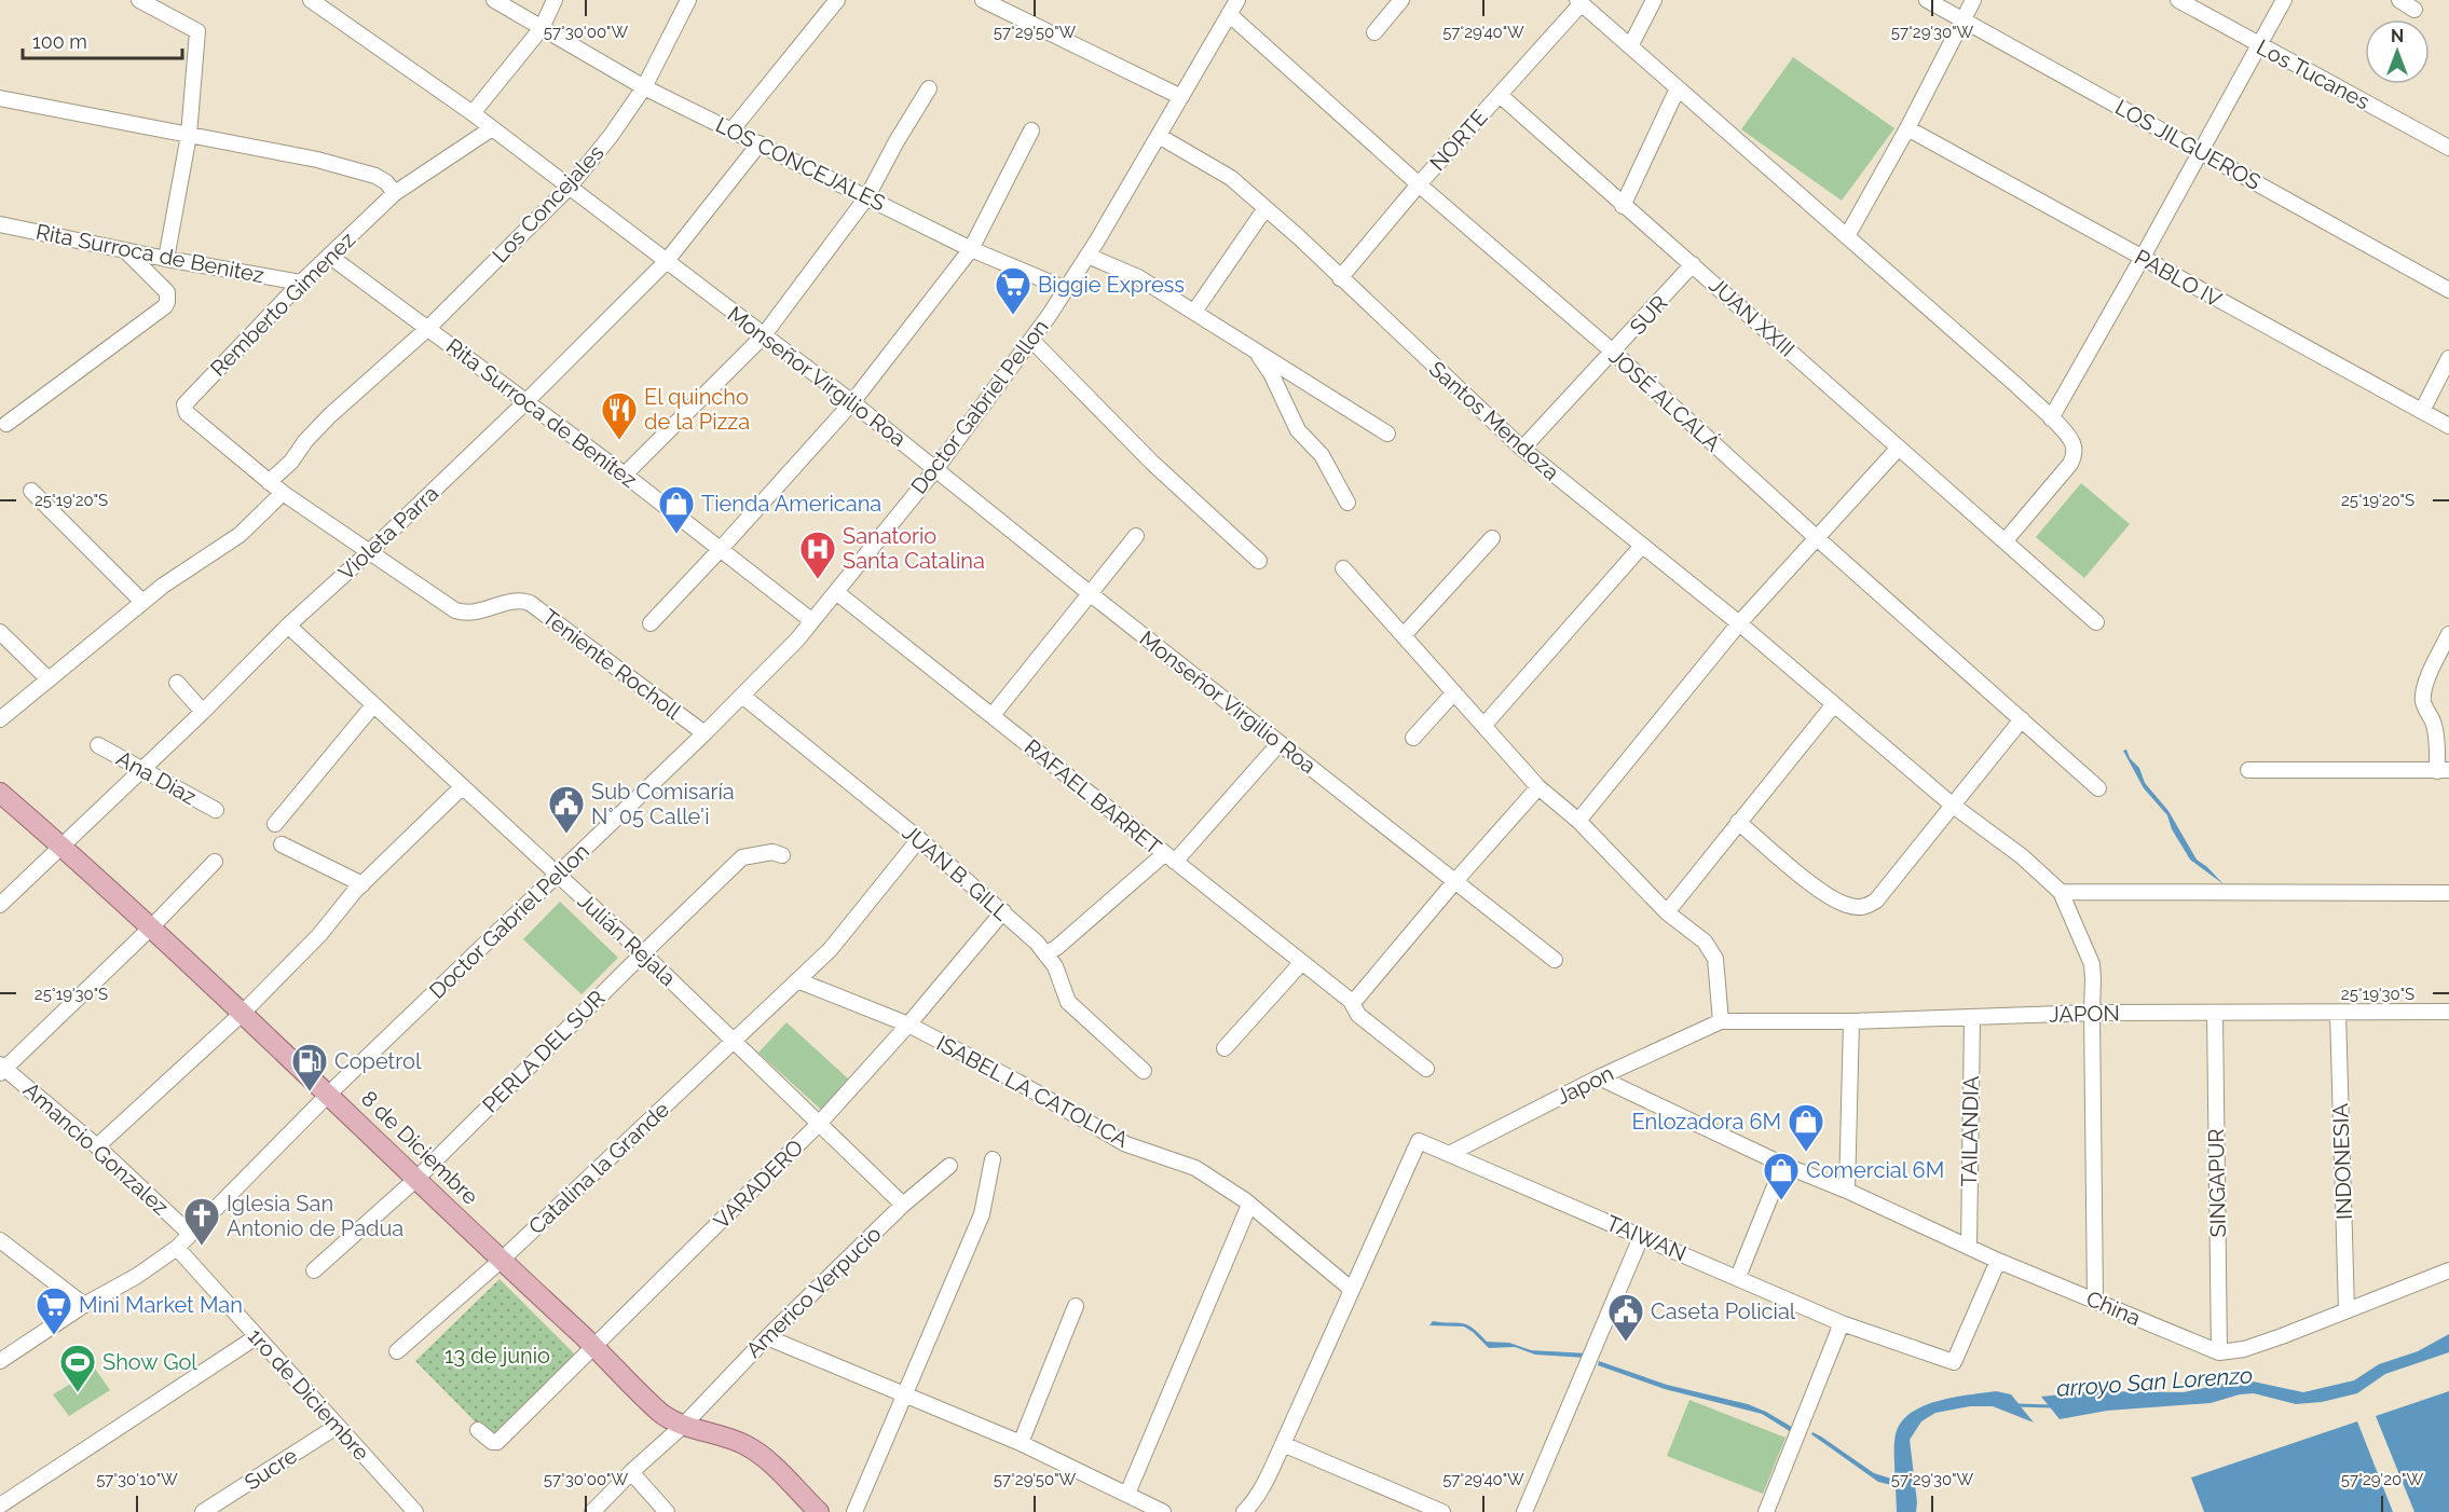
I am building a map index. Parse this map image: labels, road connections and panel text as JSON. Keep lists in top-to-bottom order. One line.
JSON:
{"streets":{"main road":["8 de Diciembre"],"street":["Los Tucanes","NORTE","LOS JILGUEROS","LOS CONCEJALES","Los Concejales","Rita Surroca de Benitez","PABLO IV","Remberto Gimenez","SUR","JUAN XXIII","Monseñor Virgilio Roa","JOSÉ ALCALÁ","Doctor Gabriel Pellon","Rita Surroca de Benítez","Santos Mendoza","Violeta Parra","Teniente Rocholl","Ana Diaz","RAFAEL BARRET","JUAN B. GILL","Julián Rejala","JAPON","PERLA DEL SUR","Japon","ISABEL LA CATOLICA","TAILANDIA","Amancio Gonzalez","INDONESIA","Catalina la Grande","SINGAPUR","VARADERO","TAIWAN","Americo Verpucio","China","1ro de Diciembre","Sucre"]},"crossings":[["NORTE","JUAN XXIII"],["NORTE","JOSÉ ALCALÁ"],["NORTE","Santos Mendoza"],["LOS CONCEJALES","Los Concejales"],["LOS CONCEJALES","Doctor Gabriel Pellon"],["LOS CONCEJALES","Violeta Parra"],["Los Concejales","Remberto Gimenez"],["Los Concejales","Monseñor Virgilio Roa"],["Los Concejales","Rita Surroca de Benítez"],["Rita Surroca de Benitez","Remberto Gimenez"],["Remberto Gimenez","Monseñor Virgilio Roa"],["Remberto Gimenez","Rita Surroca de Benítez"],["Remberto Gimenez","Violeta Parra"],["Remberto Gimenez","Teniente Rocholl"],["SUR","JUAN XXIII"],["SUR","JOSÉ ALCALÁ"],["SUR","Santos Mendoza"],["Monseñor Virgilio Roa","Doctor Gabriel Pellon"],["Monseñor Virgilio Roa","Violeta Parra"],["JOSÉ ALCALÁ","Doctor Gabriel Pellon"],["Doctor Gabriel Pellon","Rita Surroca de Benítez"],["Doctor Gabriel Pellon","Santos Mendoza"],["Doctor Gabriel Pellon","Teniente Rocholl"],["Doctor Gabriel Pellon","RAFAEL BARRET"],["Doctor Gabriel Pellon","JUAN B. GILL"],["Doctor Gabriel Pellon","Julián Rejala"],["Doctor Gabriel Pellon","8 de Diciembre"],["Doctor Gabriel Pellon","Amancio Gonzalez"],["Doctor Gabriel Pellon","1ro de Diciembre"],["Rita Surroca de Benítez","Violeta Parra"],["Violeta Parra","Ana Diaz"],["Violeta Parra","Julián Rejala"],["Violeta Parra","8 de Diciembre"],["JUAN B. GILL","Catalina la Grande"],["JUAN B. GILL","VARADERO"],["Julián Rejala","PERLA DEL SUR"],["Julián Rejala","Catalina la Grande"],["Julián Rejala","VARADERO"],["Julián Rejala","Americo Verpucio"],["JAPON","Japon"],["JAPON","TAILANDIA"],["JAPON","INDONESIA"],["JAPON","SINGAPUR"],["PERLA DEL SUR","8 de Diciembre"],["Japon","TAIWAN"],["Japon","China"],["ISABEL LA CATOLICA","Catalina la Grande"],["ISABEL LA CATOLICA","VARADERO"],["ISABEL LA CATOLICA","TAIWAN"],["TAILANDIA","China"],["8 de Diciembre","Catalina la Grande"],["8 de Diciembre","VARADERO"],["8 de Diciembre","Americo Verpucio"],["SINGAPUR","China"],["TAIWAN","China"],["1ro de Diciembre","Sucre"]],"water":["arroyo San Lorenzo"],"parks":["13 de junio"],"places":{"supermarket":["Biggie Express","Mini Market Man"],"restaurant":["El quincho de la Pizza"],"shop":["Tienda Americana","Enlozadora 6M","Comercial 6M"],"hospital":["Sanatorio Santa Catalina"],"public building":["Sub Comisaría N° 05 Calle'i","Caseta Policial"],"fuel station":["Copetrol"],"church":["Iglesia San Antonio de Padua"],"sports":["Show Gol"]},"scale_bar":"100 m","north":"top","coordinates":["57°30'00\"W","57°29'50\"W","57°29'40\"W","57°29'30\"W","25°19'20\"S","25°19'30\"S","57°30'10\"W","57°29'20\"W"]}
